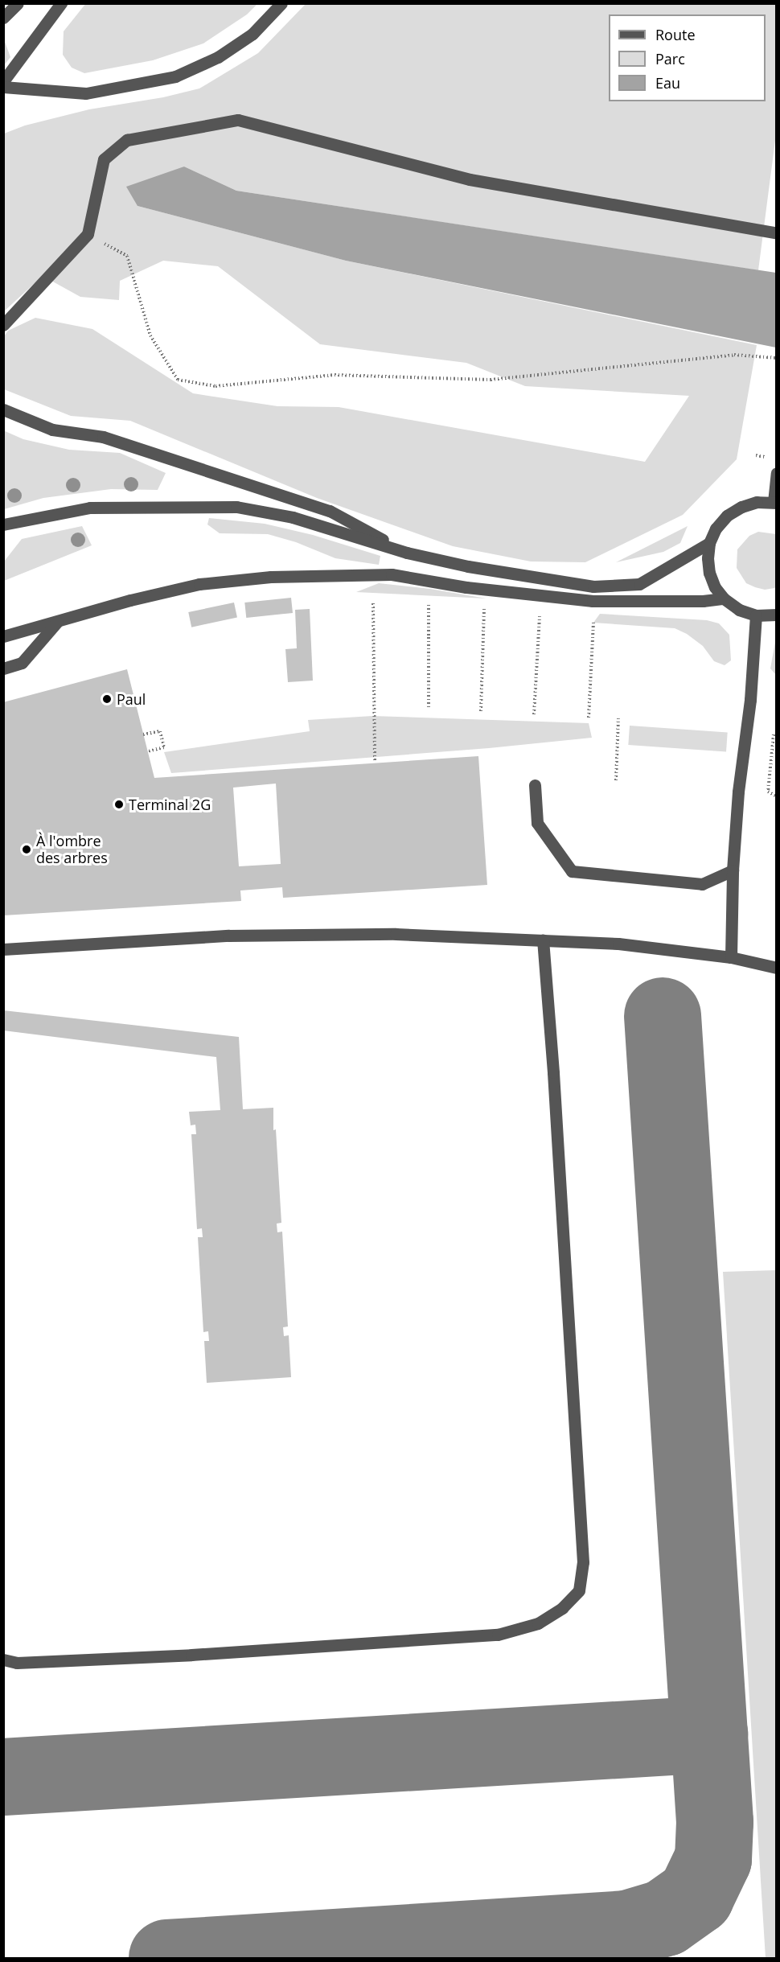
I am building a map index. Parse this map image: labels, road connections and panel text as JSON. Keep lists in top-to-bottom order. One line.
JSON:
{"places":["Paul","Terminal 2G","À l'ombre des arbres"],"legend":["Route","Parc","Eau"]}
